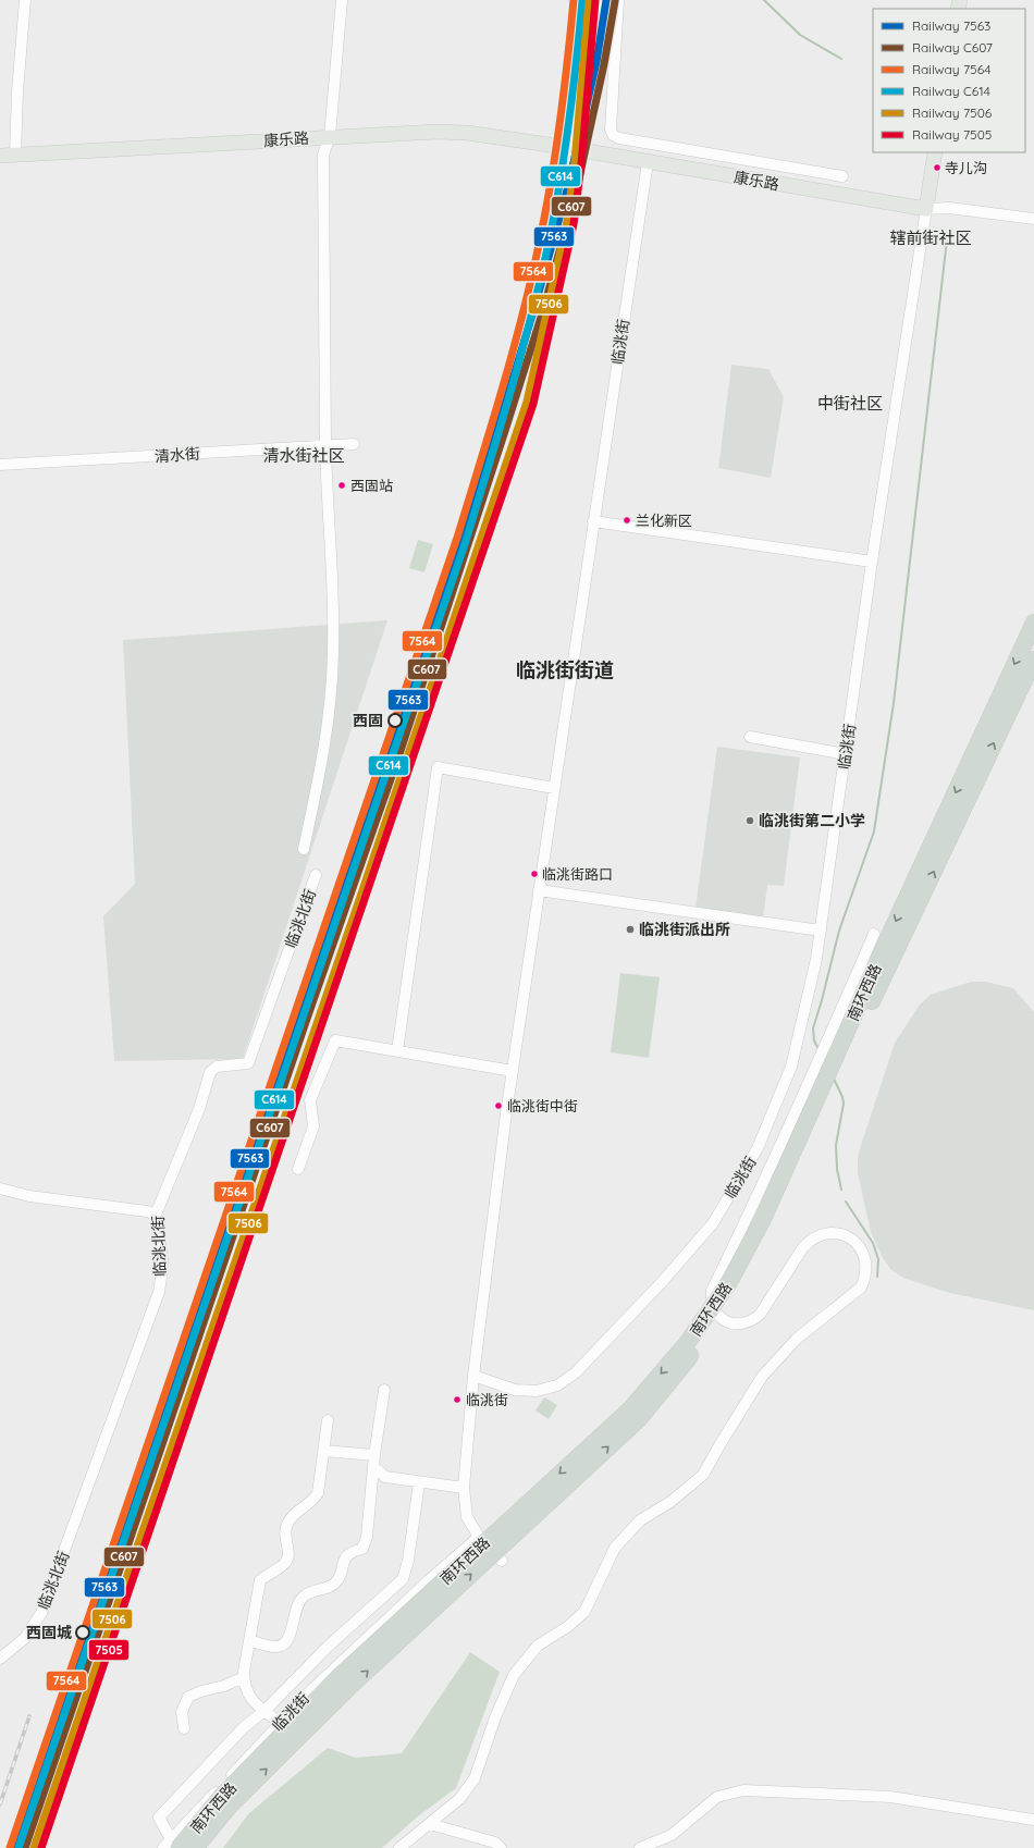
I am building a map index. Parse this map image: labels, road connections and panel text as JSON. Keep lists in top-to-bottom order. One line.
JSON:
{"streets":{"highway":["南环西路"],"main road":["康乐路"],"street":["临洮街","清水街","临洮北街"]},"crossings":[["康乐路","临洮街"],["临洮街","南环西路"]],"districts":["辖前街社区","中街社区","清水街社区","临洮街街道"],"places":["寺儿沟","西固站","兰化新区","西固","临洮街第二小学","临洮街路口","临洮街派出所","临洮街中街","临洮街","西固城"],"lines":["rail line 7563","rail line 7564","rail line 7506","rail line 7505","rail line C607","rail line C614"],"legend":["Railway 7563","Railway C607","Railway 7564","Railway C614","Railway 7506","Railway 7505"]}
